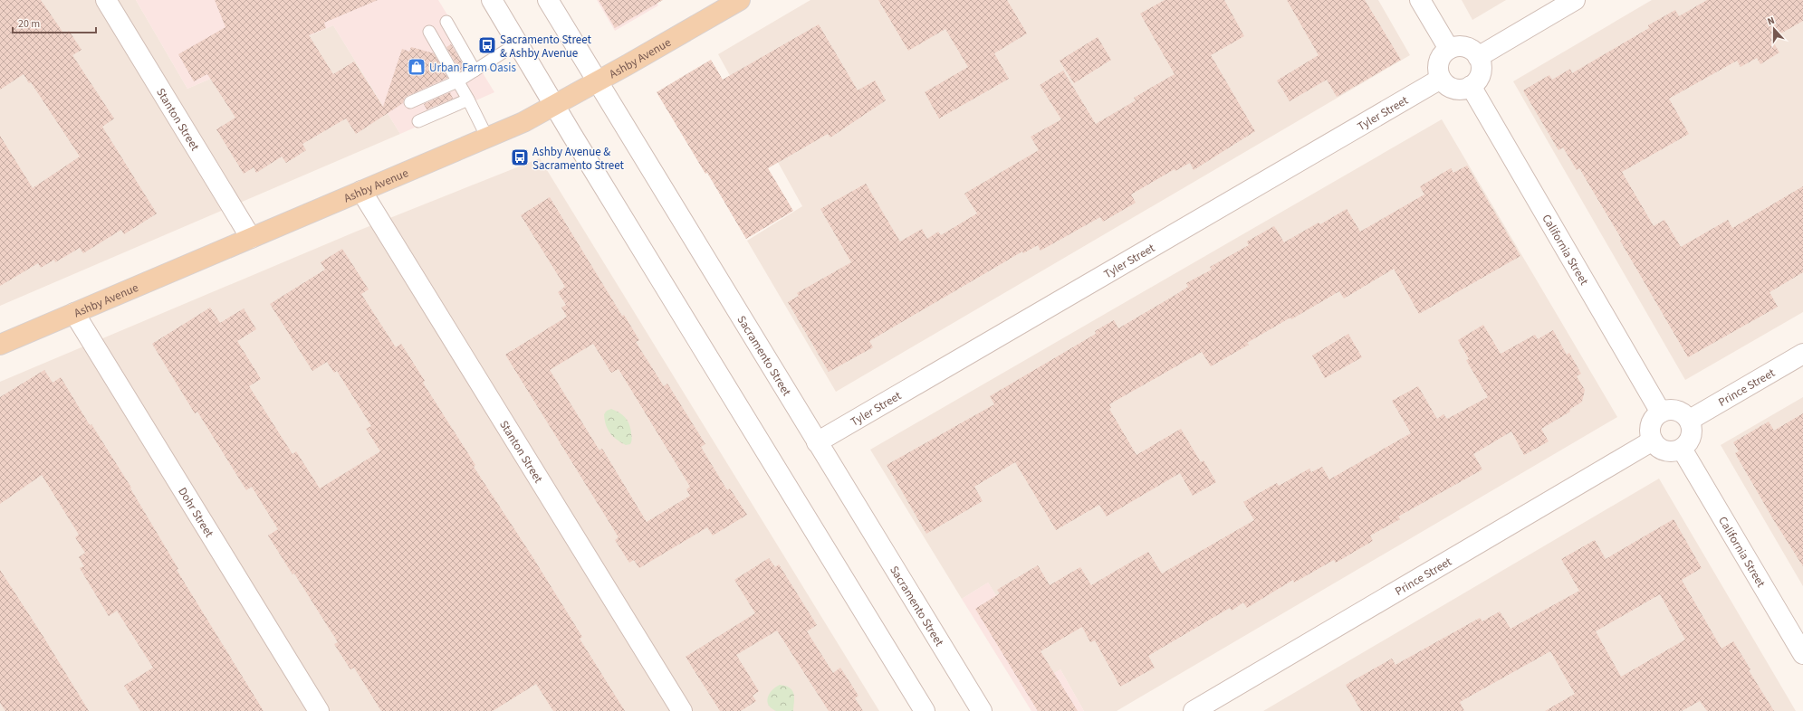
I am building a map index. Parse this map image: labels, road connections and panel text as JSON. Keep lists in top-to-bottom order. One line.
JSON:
{"streets":{"main road":["Ashby Avenue"],"street":["Tyler Street","Stanton Street","California Street","Sacramento Street","Prince Street","Dohr Street"]},"crossings":[["Ashby Avenue","Stanton Street"],["Ashby Avenue","Sacramento Street"],["Ashby Avenue","Dohr Street"],["Tyler Street","California Street"],["Tyler Street","Sacramento Street"],["California Street","Prince Street"]],"places":{"bus stop":["Sacramento Street & Ashby Avenue","Ashby Avenue & Sacramento Street"],"shop":["Urban Farm Oasis"]},"scale_bar":"20 m","north":"top"}
